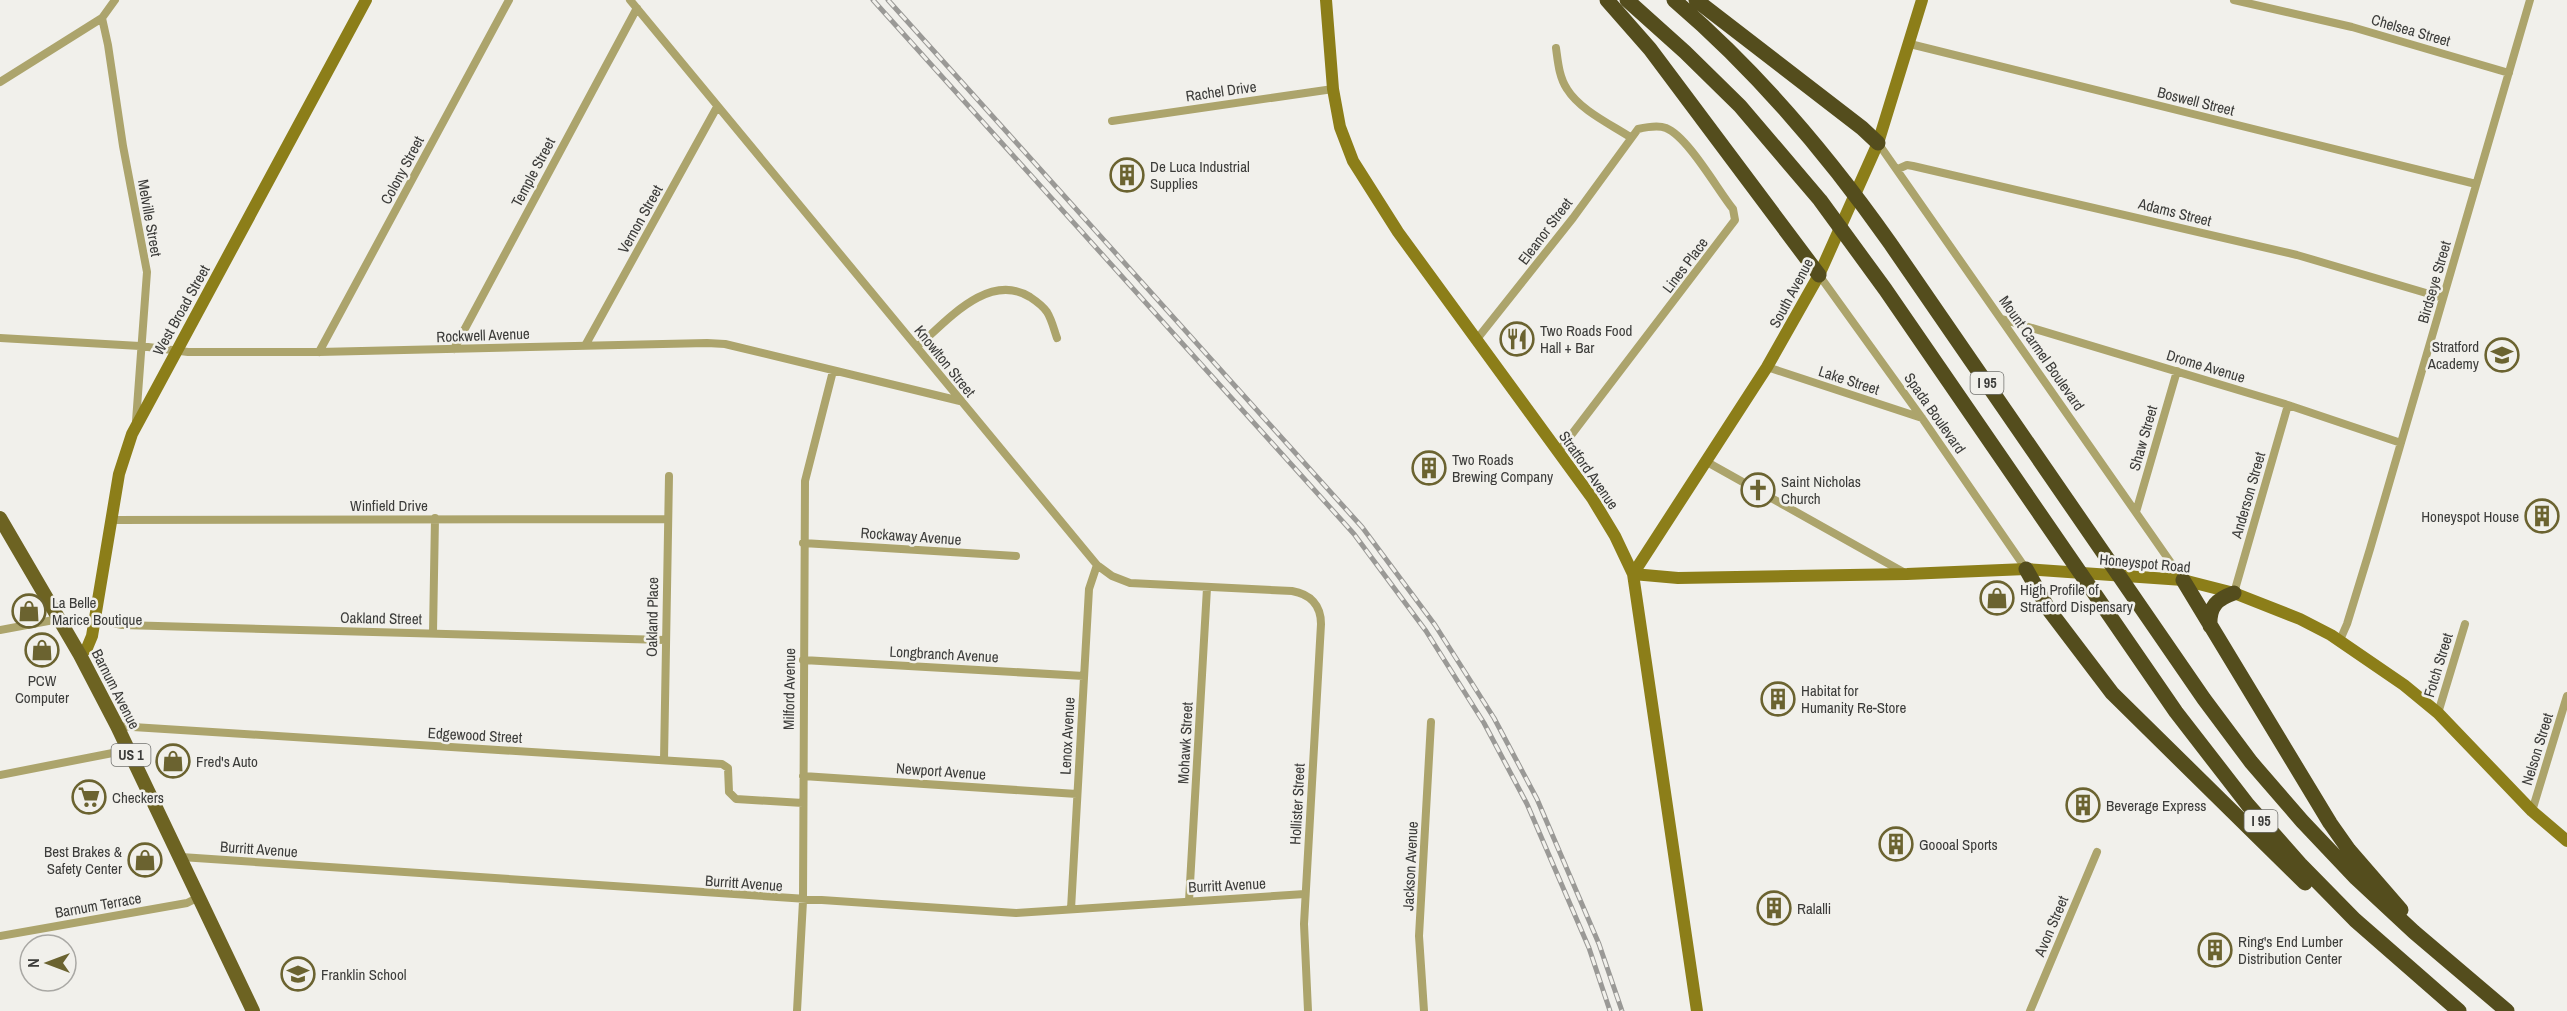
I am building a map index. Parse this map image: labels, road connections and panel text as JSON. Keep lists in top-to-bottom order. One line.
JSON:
{"streets":{"highway":["I 95"],"main road":["South Avenue","West Broad Street","Stratford Avenue","Honeyspot Road","Barnum Avenue","US 1"],"street":["Chelsea Street","Rachel Drive","Boswell Street","Colony Street","Temple Street","Adams Street","Melville Street","Vernon Street","Eleanor Street","Lines Place","Birdseye Street","Rockwell Avenue","Mount Carmel Boulevard","Knowlton Street","Drome Avenue","Lake Street","Spada Boulevard","Shaw Street","Anderson Street","Winfield Drive","Rockaway Avenue","Oakland Place","Oakland Street","Longbranch Avenue","Fotch Street","Milford Avenue","Edgewood Street","Lenox Avenue","Mohawk Street","Nelson Street","Newport Avenue","Hollister Street","Burritt Avenue","Jackson Avenue","Barnum Terrace","Avon Street"]},"crossings":[["Chelsea Street","Birdseye Street"],["Rachel Drive","Stratford Avenue"],["Boswell Street","Birdseye Street"],["Boswell Street","South Avenue"],["Colony Street","Rockwell Avenue"],["Temple Street","Rockwell Avenue"],["Temple Street","Knowlton Street"],["Adams Street","Birdseye Street"],["Adams Street","Mount Carmel Boulevard"],["Melville Street","West Broad Street"],["Melville Street","Rockwell Avenue"],["Vernon Street","Rockwell Avenue"],["Vernon Street","Knowlton Street"],["Eleanor Street","Lines Place"],["Eleanor Street","Stratford Avenue"],["Lines Place","Stratford Avenue"],["Birdseye Street","Drome Avenue"],["Birdseye Street","Honeyspot Road"],["South Avenue","Mount Carmel Boulevard"],["South Avenue","Lake Street"],["South Avenue","Spada Boulevard"],["South Avenue","Stratford Avenue"],["South Avenue","Honeyspot Road"],["West Broad Street","Rockwell Avenue"],["West Broad Street","Winfield Drive"],["West Broad Street","Oakland Street"],["West Broad Street","Barnum Avenue"],["Rockwell Avenue","Knowlton Street"],["Rockwell Avenue","Milford Avenue"],["Mount Carmel Boulevard","Drome Avenue"],["Mount Carmel Boulevard","Shaw Street"],["Mount Carmel Boulevard","Honeyspot Road"],["Knowlton Street","Lenox Avenue"],["Knowlton Street","Mohawk Street"],["Knowlton Street","Hollister Street"],["Drome Avenue","Shaw Street"],["Drome Avenue","Anderson Street"],["Lake Street","Spada Boulevard"],["Spada Boulevard","Honeyspot Road"],["Stratford Avenue","Honeyspot Road"],["Anderson Street","Honeyspot Road"],["Winfield Drive","Oakland Place"],["Rockaway Avenue","Milford Avenue"],["Honeyspot Road","Fotch Street"],["Honeyspot Road","Nelson Street"],["Oakland Place","Oakland Street"],["Oakland Place","Edgewood Street"],["Longbranch Avenue","Milford Avenue"],["Longbranch Avenue","Lenox Avenue"],["Barnum Avenue","Edgewood Street"],["Barnum Avenue","Burritt Avenue"],["Barnum Avenue","Barnum Terrace"],["Milford Avenue","Edgewood Street"],["Milford Avenue","Newport Avenue"],["Milford Avenue","Burritt Avenue"],["Lenox Avenue","Newport Avenue"],["Lenox Avenue","Burritt Avenue"],["Mohawk Street","Burritt Avenue"],["Hollister Street","Burritt Avenue"]],"places":{"building":["De Luca Industrial Supplies","Two Roads Brewing Company","Honeyspot House","Habitat for Humanity Re-Store","Beverage Express","Goooal Sports","Ralalli","Ring's End Lumber Distribution Center"],"restaurant":["Two Roads Food Hall + Bar"],"school or university":["Stratford Academy","Franklin School"],"church":["Saint Nicholas Church"],"shop":["High Profile of Stratford Dispensary","La Belle Marice Boutique","PCW Computer","Fred's Auto","Best Brakes & Safety Center"],"supermarket":["Checkers"]},"north":"left"}
